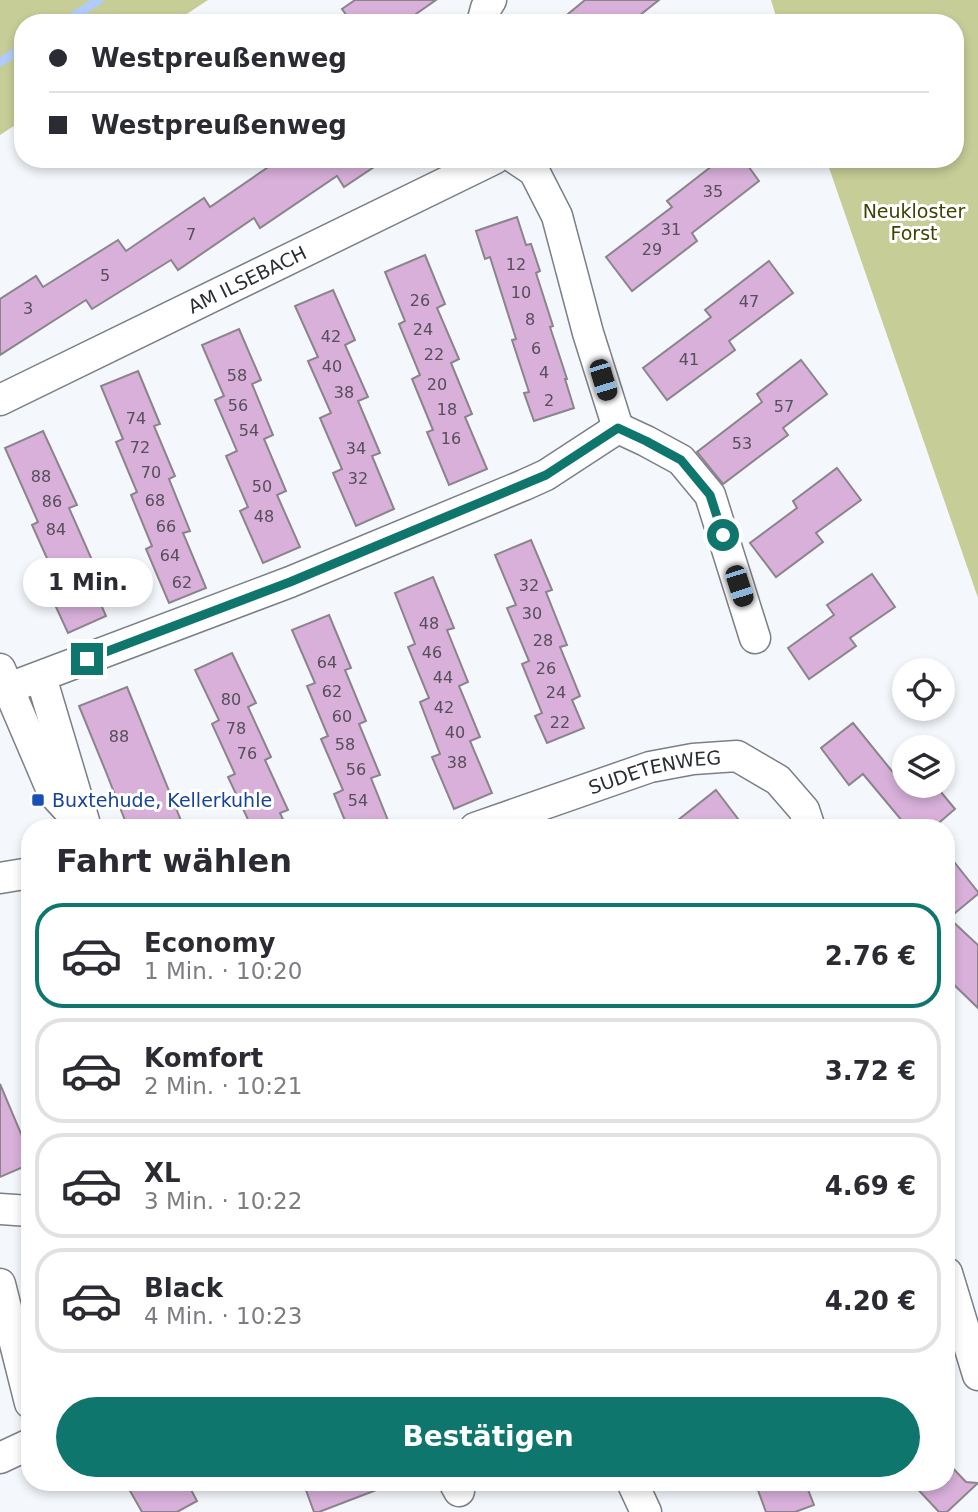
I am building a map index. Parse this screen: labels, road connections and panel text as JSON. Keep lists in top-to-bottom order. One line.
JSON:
{"streets":{"street":["AM ILSEBACH","SUDETENWEG"]},"parks":["Neukloster Forst"],"places":{"transit":["Buxtehude, Kellerkuhle"]},"house_numbers":["35","31","7","29","12","5","10","26","47","3","8","24","42","6","22","41","40","4","58","20","38","2","56","57","18","74","54","16","53","72","34","70","88","32","50","68","86","48","66","84","64","62","32","30","48","28","46","64","26","44","62","24","80","42","60","22","78","40","88","58","76","38","56","54"],"page":{"banner":["Westpreußenweg","Westpreußenweg"],"bubble":"1 Min.","heading":"Fahrt wählen","list":[{"name":"Economy","note":"1 Min. · 10:20","value":"2.76 €"},{"name":"Komfort","note":"2 Min. · 10:21","value":"3.72 €"},{"name":"XL","note":"3 Min. · 10:22","value":"4.69 €"},{"name":"Black","note":"4 Min. · 10:23","value":"4.20 €"}],"buttons":"Bestätigen"}}
